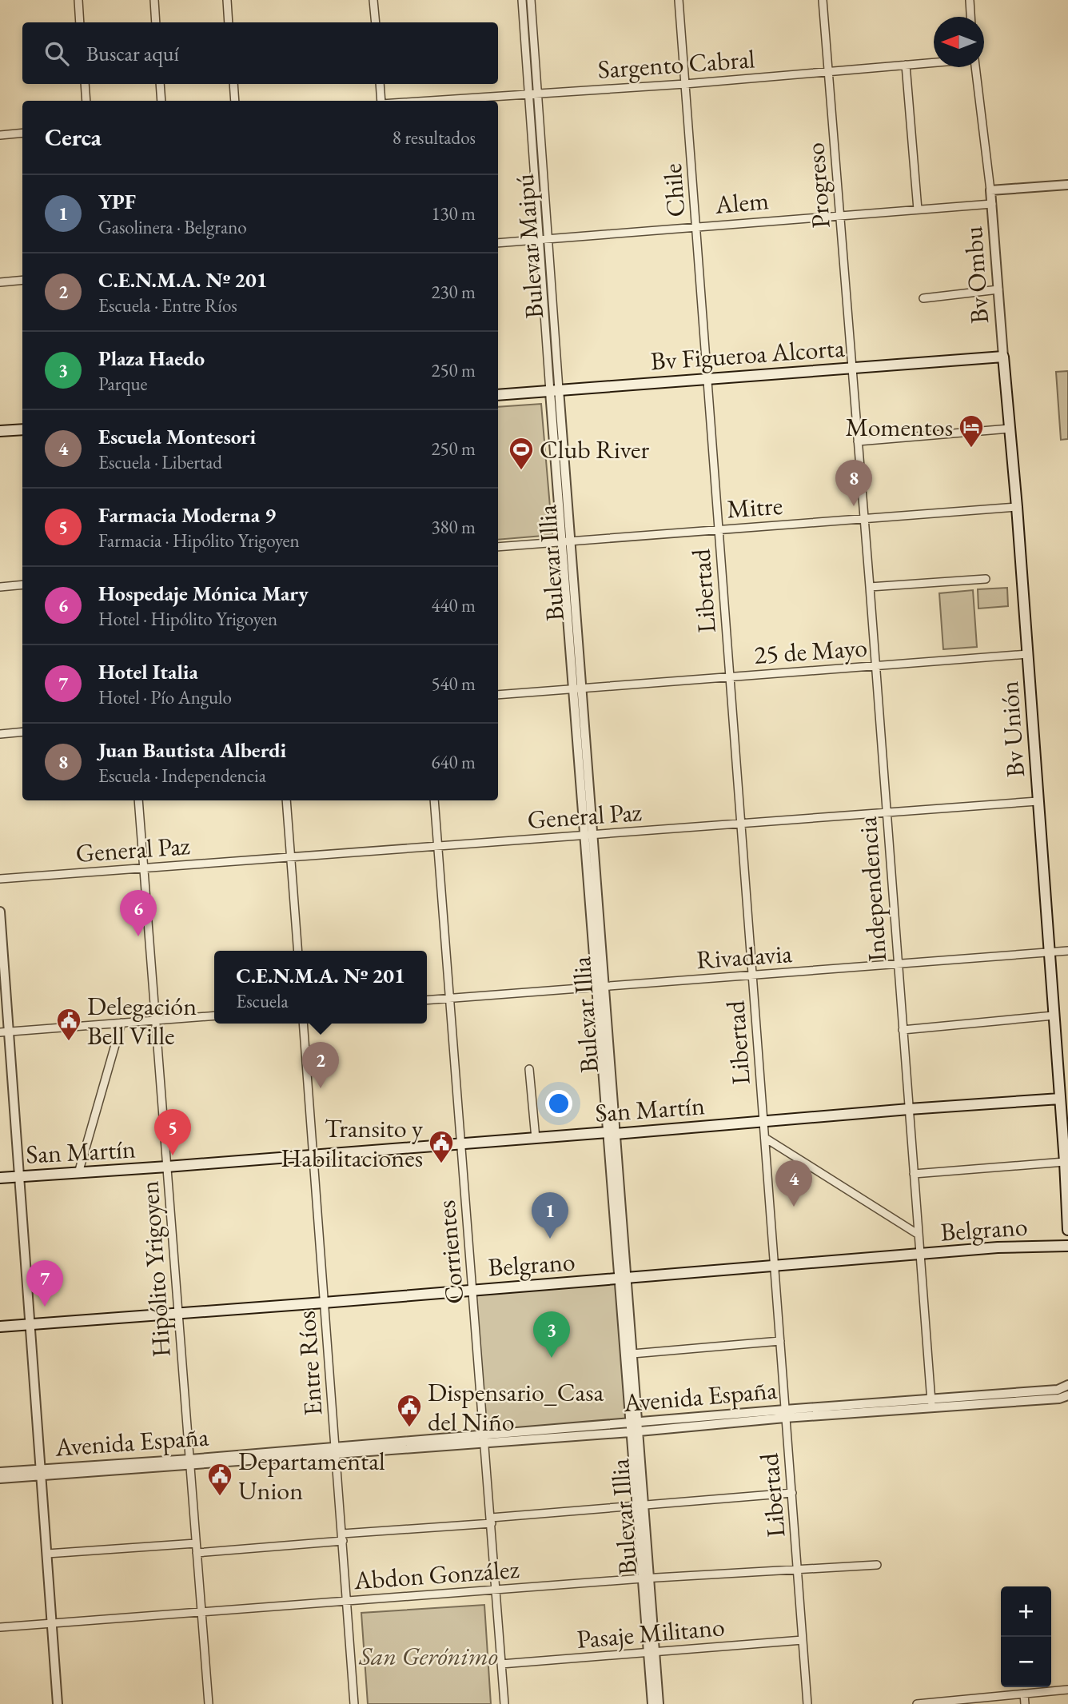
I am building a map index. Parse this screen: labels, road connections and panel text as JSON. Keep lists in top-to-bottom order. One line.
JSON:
{"streets":{"main road":["Bv Figueroa Alcorta","Bv Unión","San Martín","Belgrano"],"street":["Sargento Cabral","Progreso","Chile","Alem","Bulevar Maipú","Bv Ombu","Mitre","Bulevar Illia","Libertad","25 de Mayo","General Paz","Independencia","Rivadavia","Corrientes","Hipólito Yrigoyen","Entre Ríos","Avenida España","Abdon González","Pasaje Militano"]},"crossings":[["Sargento Cabral","Progreso"],["Sargento Cabral","Chile"],["Sargento Cabral","Bulevar Maipú"],["Progreso","Alem"],["Progreso","Bv Figueroa Alcorta"],["Progreso","Independencia"],["Chile","Alem"],["Chile","Bv Figueroa Alcorta"],["Chile","Libertad"],["Alem","Bulevar Maipú"],["Alem","Bv Ombu"],["Bulevar Maipú","Bv Figueroa Alcorta"],["Bulevar Maipú","Bulevar Illia"],["Bv Ombu","Bv Figueroa Alcorta"],["Bv Ombu","Bv Unión"],["Bv Figueroa Alcorta","Bulevar Illia"],["Bv Figueroa Alcorta","Libertad"],["Bv Figueroa Alcorta","Bv Unión"],["Bv Figueroa Alcorta","Independencia"],["Mitre","Bulevar Illia"],["Mitre","Libertad"],["Mitre","Bv Unión"],["Mitre","Independencia"],["Bulevar Illia","25 de Mayo"],["Bulevar Illia","General Paz"],["Bulevar Illia","Rivadavia"],["Bulevar Illia","San Martín"],["Bulevar Illia","Belgrano"],["Bulevar Illia","Avenida España"],["Bulevar Illia","Abdon González"],["Bulevar Illia","Pasaje Militano"],["Libertad","25 de Mayo"],["Libertad","General Paz"],["Libertad","Rivadavia"],["Libertad","San Martín"],["Libertad","Belgrano"],["Libertad","Avenida España"],["Libertad","Abdon González"],["Libertad","Pasaje Militano"],["25 de Mayo","Bv Unión"],["25 de Mayo","Independencia"],["Bv Unión","General Paz"],["Bv Unión","Rivadavia"],["Bv Unión","San Martín"],["General Paz","Independencia"],["General Paz","Corrientes"],["General Paz","Hipólito Yrigoyen"],["Independencia","Rivadavia"],["Independencia","San Martín"],["Independencia","Belgrano"],["Independencia","Avenida España"],["Rivadavia","Corrientes"],["San Martín","Corrientes"],["San Martín","Hipólito Yrigoyen"],["San Martín","Entre Ríos"],["Belgrano","Corrientes"],["Belgrano","Hipólito Yrigoyen"],["Belgrano","Entre Ríos"],["Corrientes","Avenida España"],["Corrientes","Abdon González"],["Corrientes","Pasaje Militano"],["Hipólito Yrigoyen","Avenida España"],["Hipólito Yrigoyen","Abdon González"],["Entre Ríos","Avenida España"],["Entre Ríos","Abdon González"]],"parks":["San Gerónimo"],"places":{"hotel":["Momentos"],"sports":["Club River"],"public building":["Delegación Bell Ville","Transito y Habilitaciones","Dispensario_Casa del Niño","Departamental Union"]},"north":"left","page":{"search":"Buscar aquí","heading":["Cerca","8 resultados"],"list":[{"mark":"1","name":"YPF","note":"Gasolinera · Belgrano","value":"130 m"},{"mark":"2","name":"C.E.N.M.A. Nº 201","note":"Escuela · Entre Ríos","value":"230 m"},{"mark":"3","name":"Plaza Haedo","note":"Parque","value":"250 m"},{"mark":"4","name":"Escuela Montesori","note":"Escuela · Libertad","value":"250 m"},{"mark":"5","name":"Farmacia Moderna 9","note":"Farmacia · Hipólito Yrigoyen","value":"380 m"},{"mark":"6","name":"Hospedaje Mónica Mary","note":"Hotel · Hipólito Yrigoyen","value":"440 m"},{"mark":"7","name":"Hotel Italia","note":"Hotel · Pío Angulo","value":"540 m"},{"mark":"8","name":"Juan Bautista Alberdi","note":"Escuela · Independencia","value":"640 m"}],"pins":["8","6","2","5","4","1","7","3"],"popup":["C.E.N.M.A. Nº 201","Escuela"],"map_buttons":["+","−"]}}
